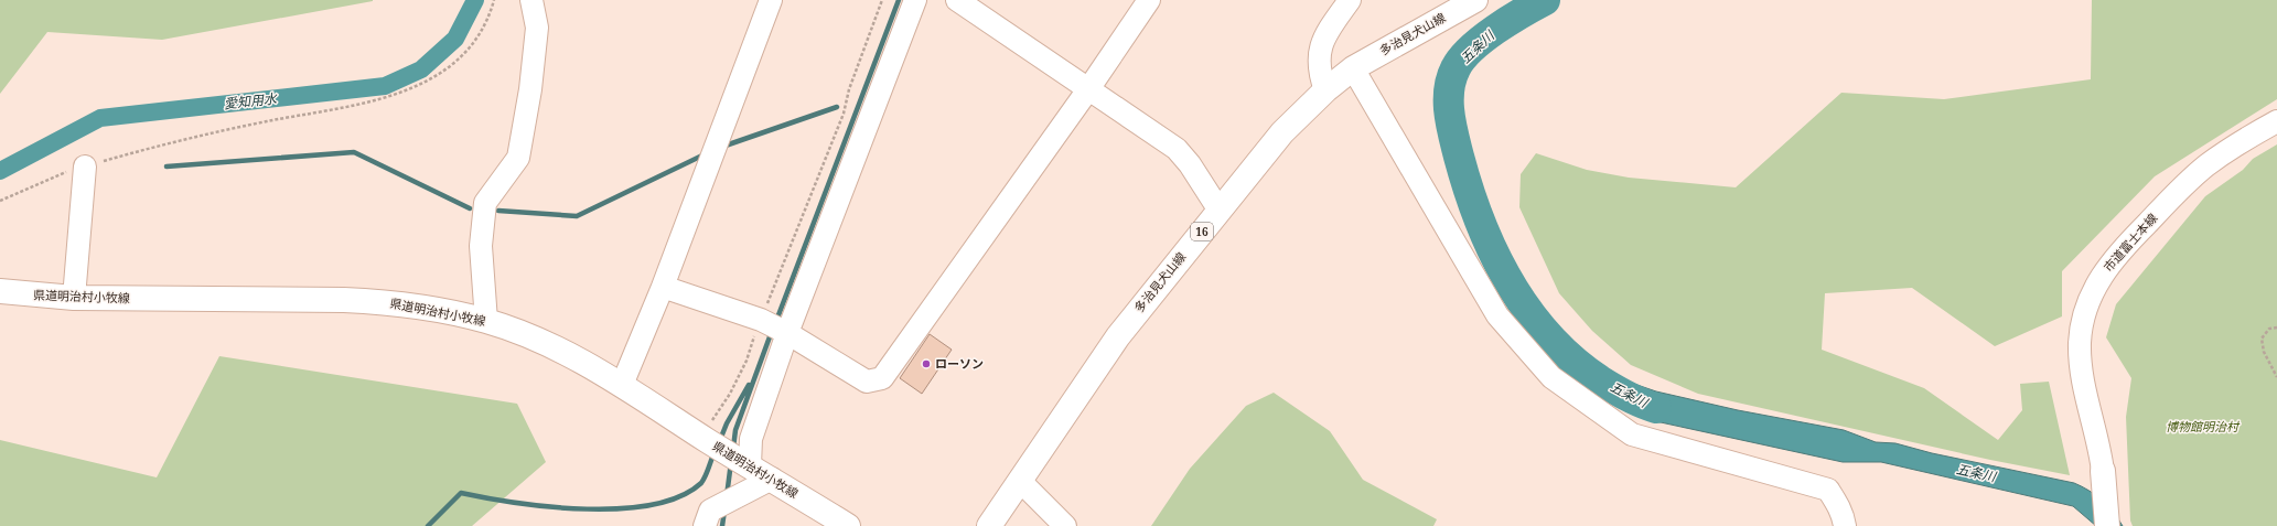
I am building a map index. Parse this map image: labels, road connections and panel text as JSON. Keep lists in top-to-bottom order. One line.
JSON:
{"streets":{"main road":["多治見犬山線","16","県道明治村小牧線"],"street":["市道富士本線"]},"water":["五条川","愛知用水"],"parks":["博物館明治村"],"places":["ローソン"]}
